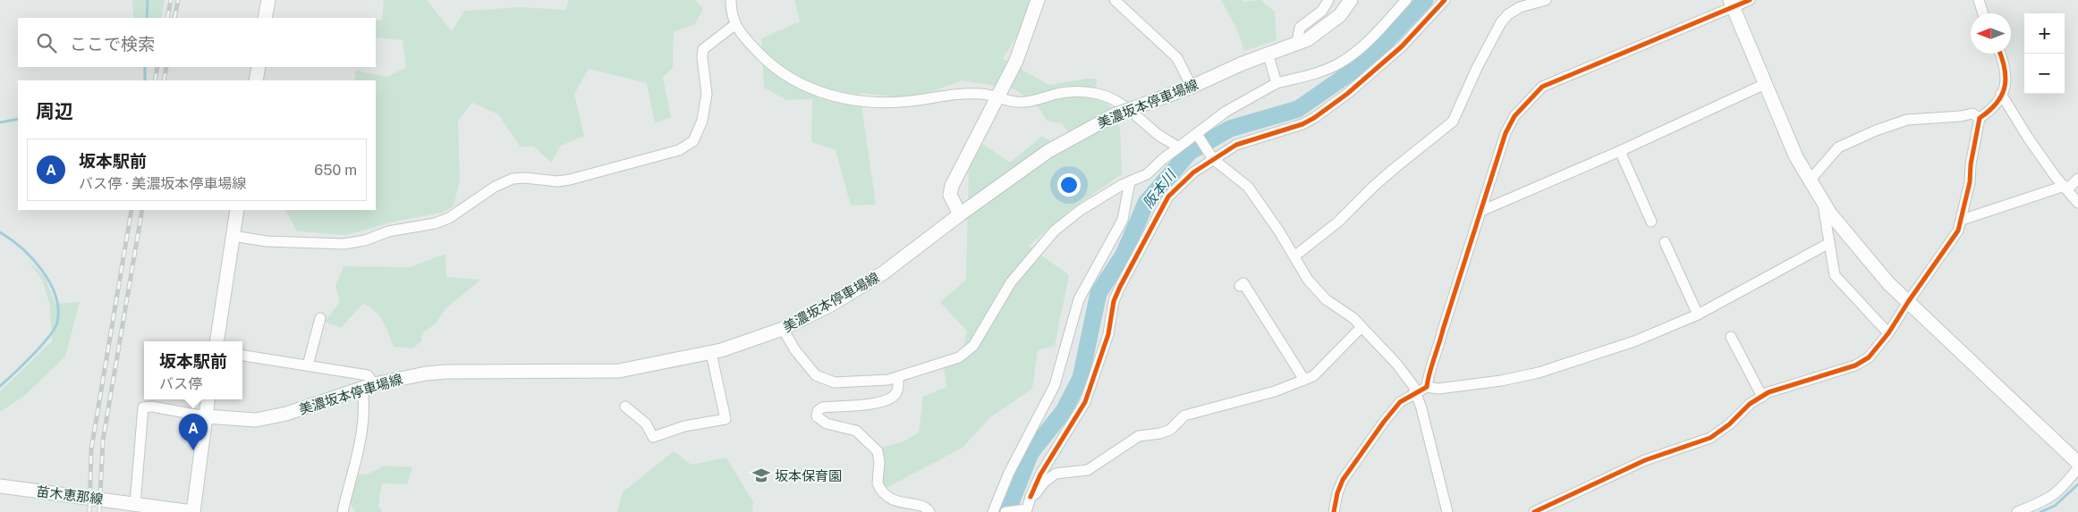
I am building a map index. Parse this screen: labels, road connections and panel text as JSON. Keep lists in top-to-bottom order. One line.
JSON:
{"streets":{"main road":["美濃坂本停車場線","苗木恵那線"]},"water":["阪本川"],"places":{"school or university":["坂本保育園"]},"north":"left","page":{"map_buttons":["+","−"],"search":"ここで検索","heading":"周辺","list":[{"mark":"A","name":"坂本駅前","note":"バス停 · 美濃坂本停車場線","value":"650 m"}],"popup":["坂本駅前","バス停"],"pins":"A"}}
